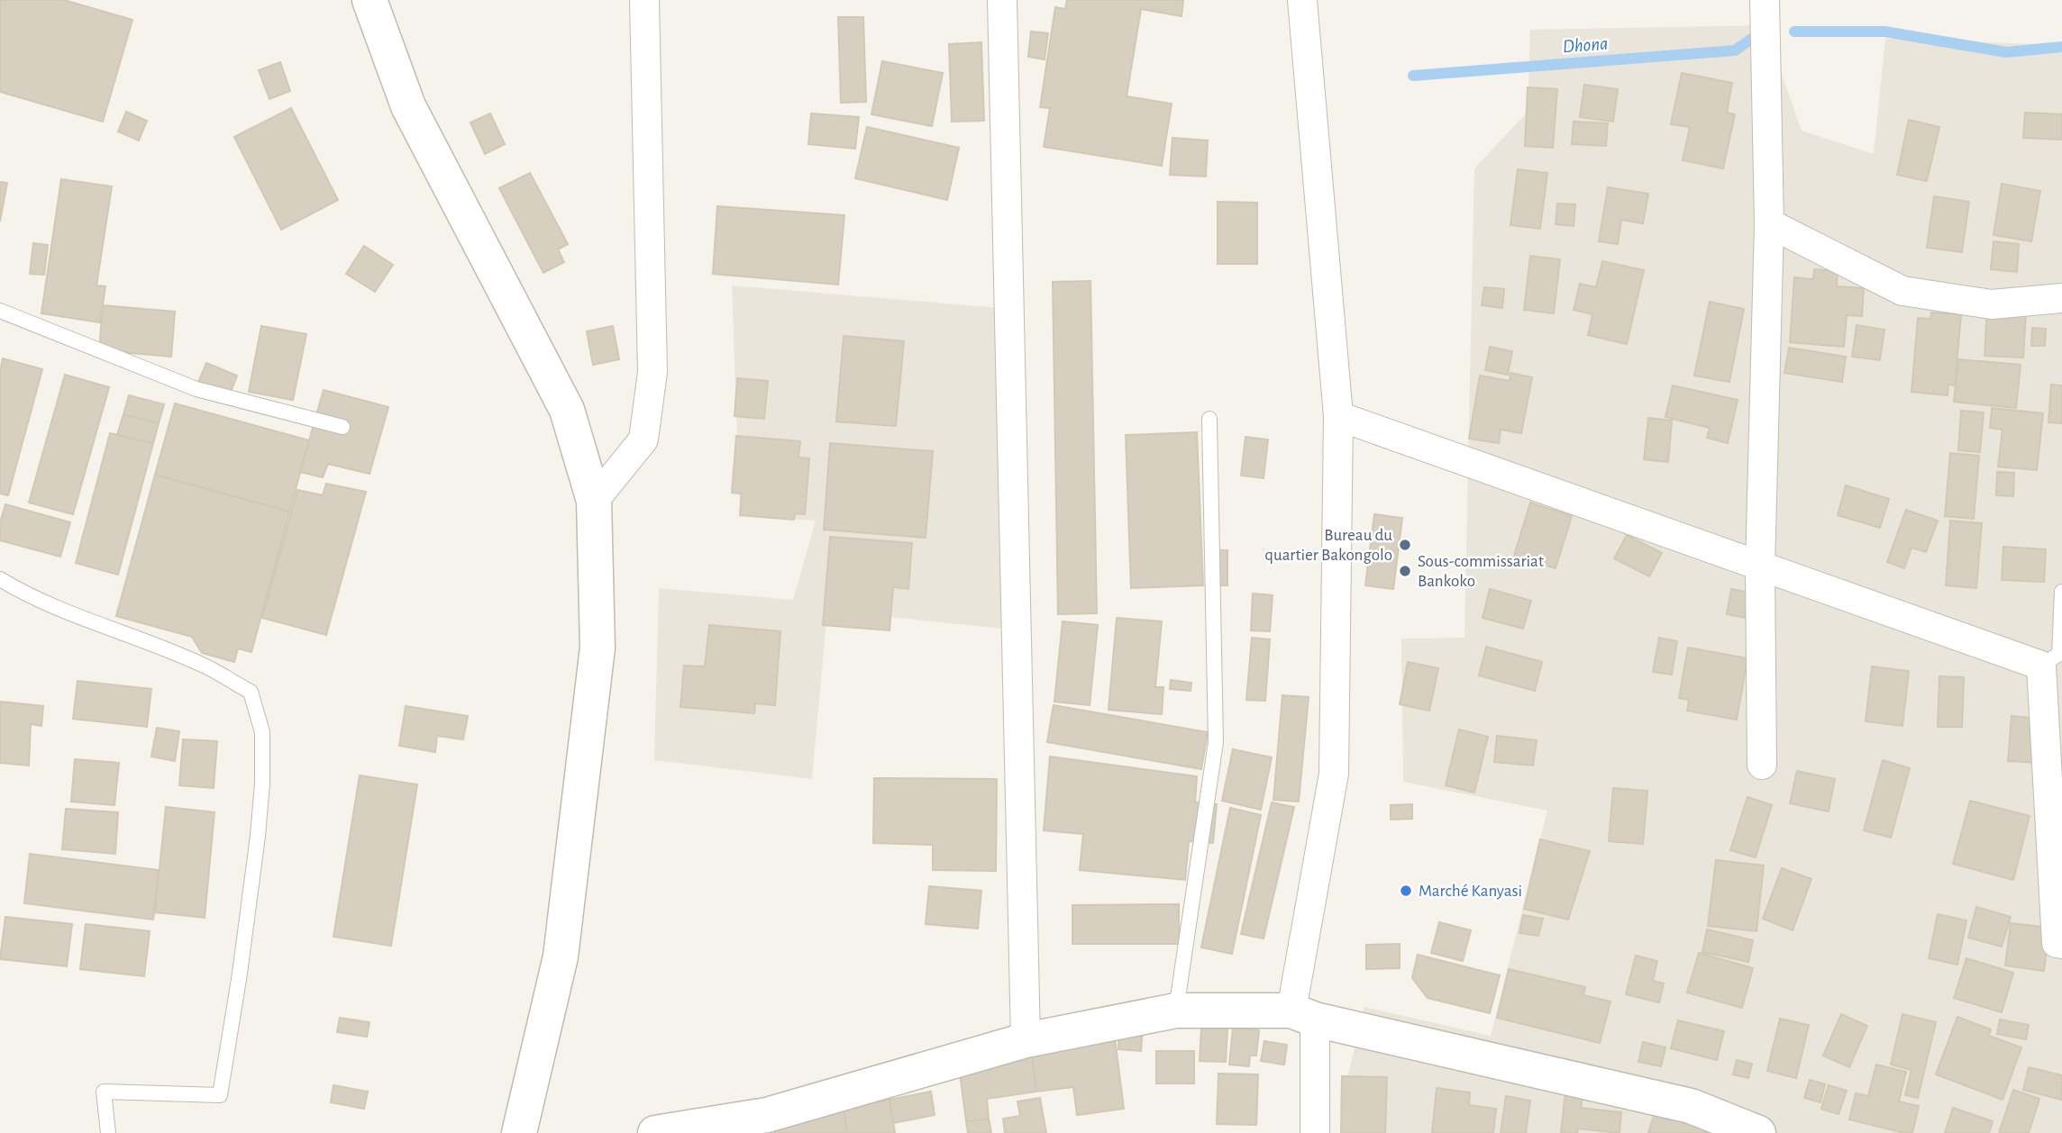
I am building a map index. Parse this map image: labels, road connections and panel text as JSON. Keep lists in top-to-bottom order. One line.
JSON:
{"water":["Dhona"],"places":["Bureau du quartier Bakongolo","Sous-commissariat Bankoko","Marché Kanyasi"]}
